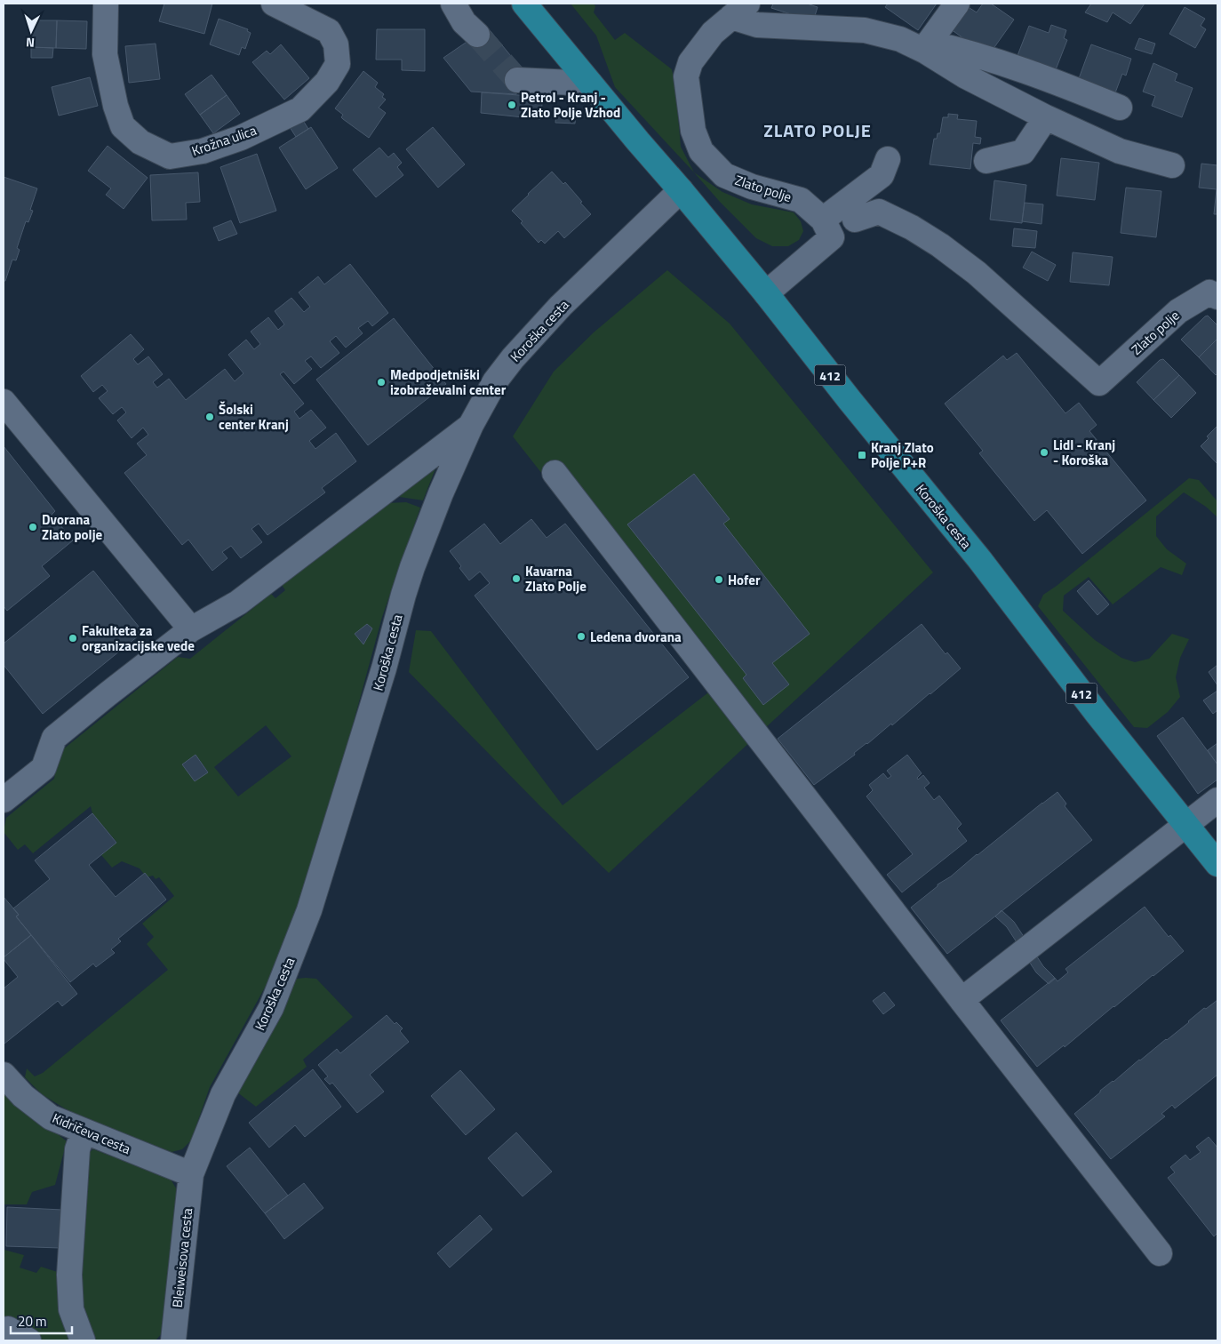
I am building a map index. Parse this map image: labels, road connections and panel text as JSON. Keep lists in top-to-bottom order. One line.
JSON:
{"streets":{"main road":["Koroška cesta","412"],"street":["Krožna ulica","Zlato polje","Kidričeva cesta","Bleiweisova cesta"]},"crossings":[["Zlato polje","Koroška cesta"],["Koroška cesta","412"],["Koroška cesta","Kidričeva cesta"],["Koroška cesta","Bleiweisova cesta"],["Kidričeva cesta","Bleiweisova cesta"]],"districts":["ZLATO POLJE"],"places":{"other":["Petrol - Kranj - Zlato Polje Vzhod","Medpodjetniški izobraževalni center","Šolski center Kranj","Lidl - Kranj - Koroška","Dvorana Zlato polje","Kavarna Zlato Polje","Hofer","Ledena dvorana","Fakulteta za organizacijske vede"],"transit":["Kranj Zlato Polje P+R"]},"scale_bar":"20 m","north":"bottom"}
